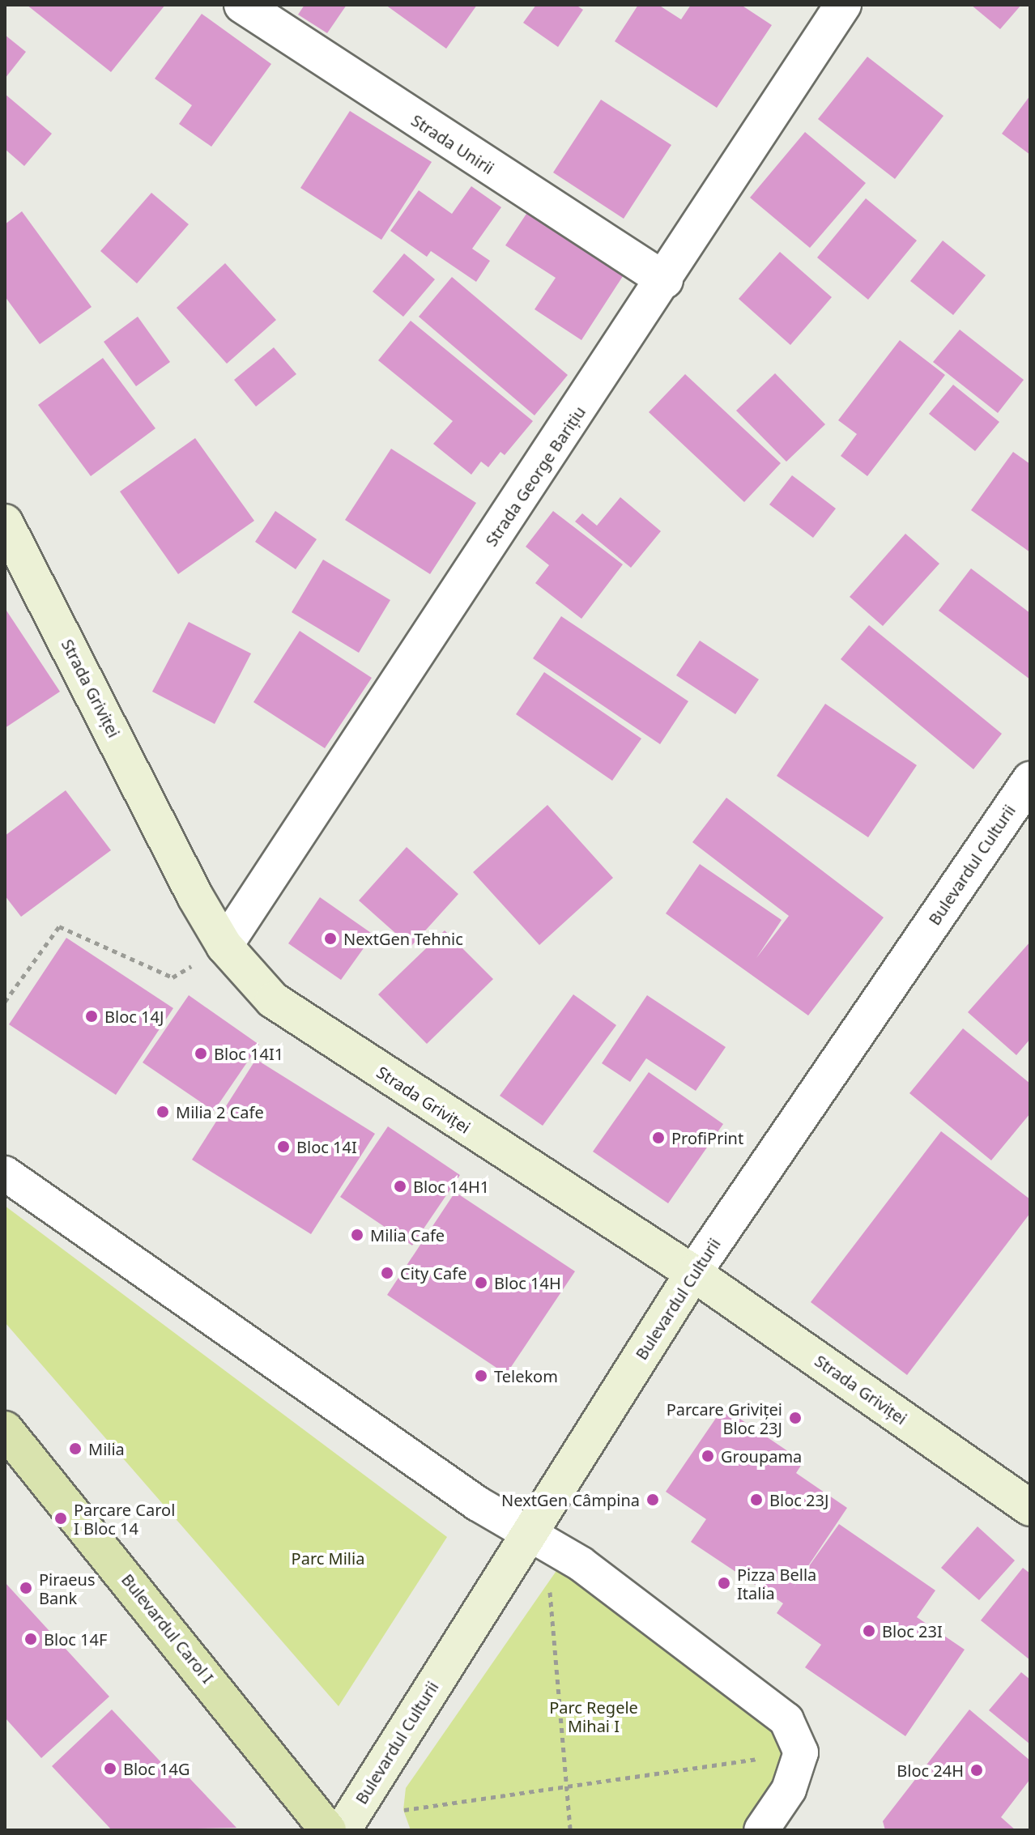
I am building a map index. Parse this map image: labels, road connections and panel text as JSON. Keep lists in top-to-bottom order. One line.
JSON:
{"streets":{"main road":["Strada Griviței","Bulevardul Culturii","Bulevardul Carol I"],"street":["Strada Unirii","Strada George Barițiu"]},"crossings":[["Strada Unirii","Strada George Barițiu"],["Strada George Barițiu","Strada Griviței"],["Strada Griviței","Bulevardul Culturii"]],"parks":["Parc Milia","Parc Regele Mihai I"],"places":["NextGen Tehnic","Bloc 14J","Bloc 14I1","Milia 2 Cafe","ProfiPrint","Bloc 14I","Bloc 14H1","Milia Cafe","City Cafe","Bloc 14H","Telekom","Parcare Griviței Bloc 23J","Milia","Groupama","NextGen Câmpina","Bloc 23J","Parcare Carol I Bloc 14","Pizza Bella Italia","Piraeus Bank","Bloc 23I","Bloc 14F","Bloc 14G","Bloc 24H"]}
